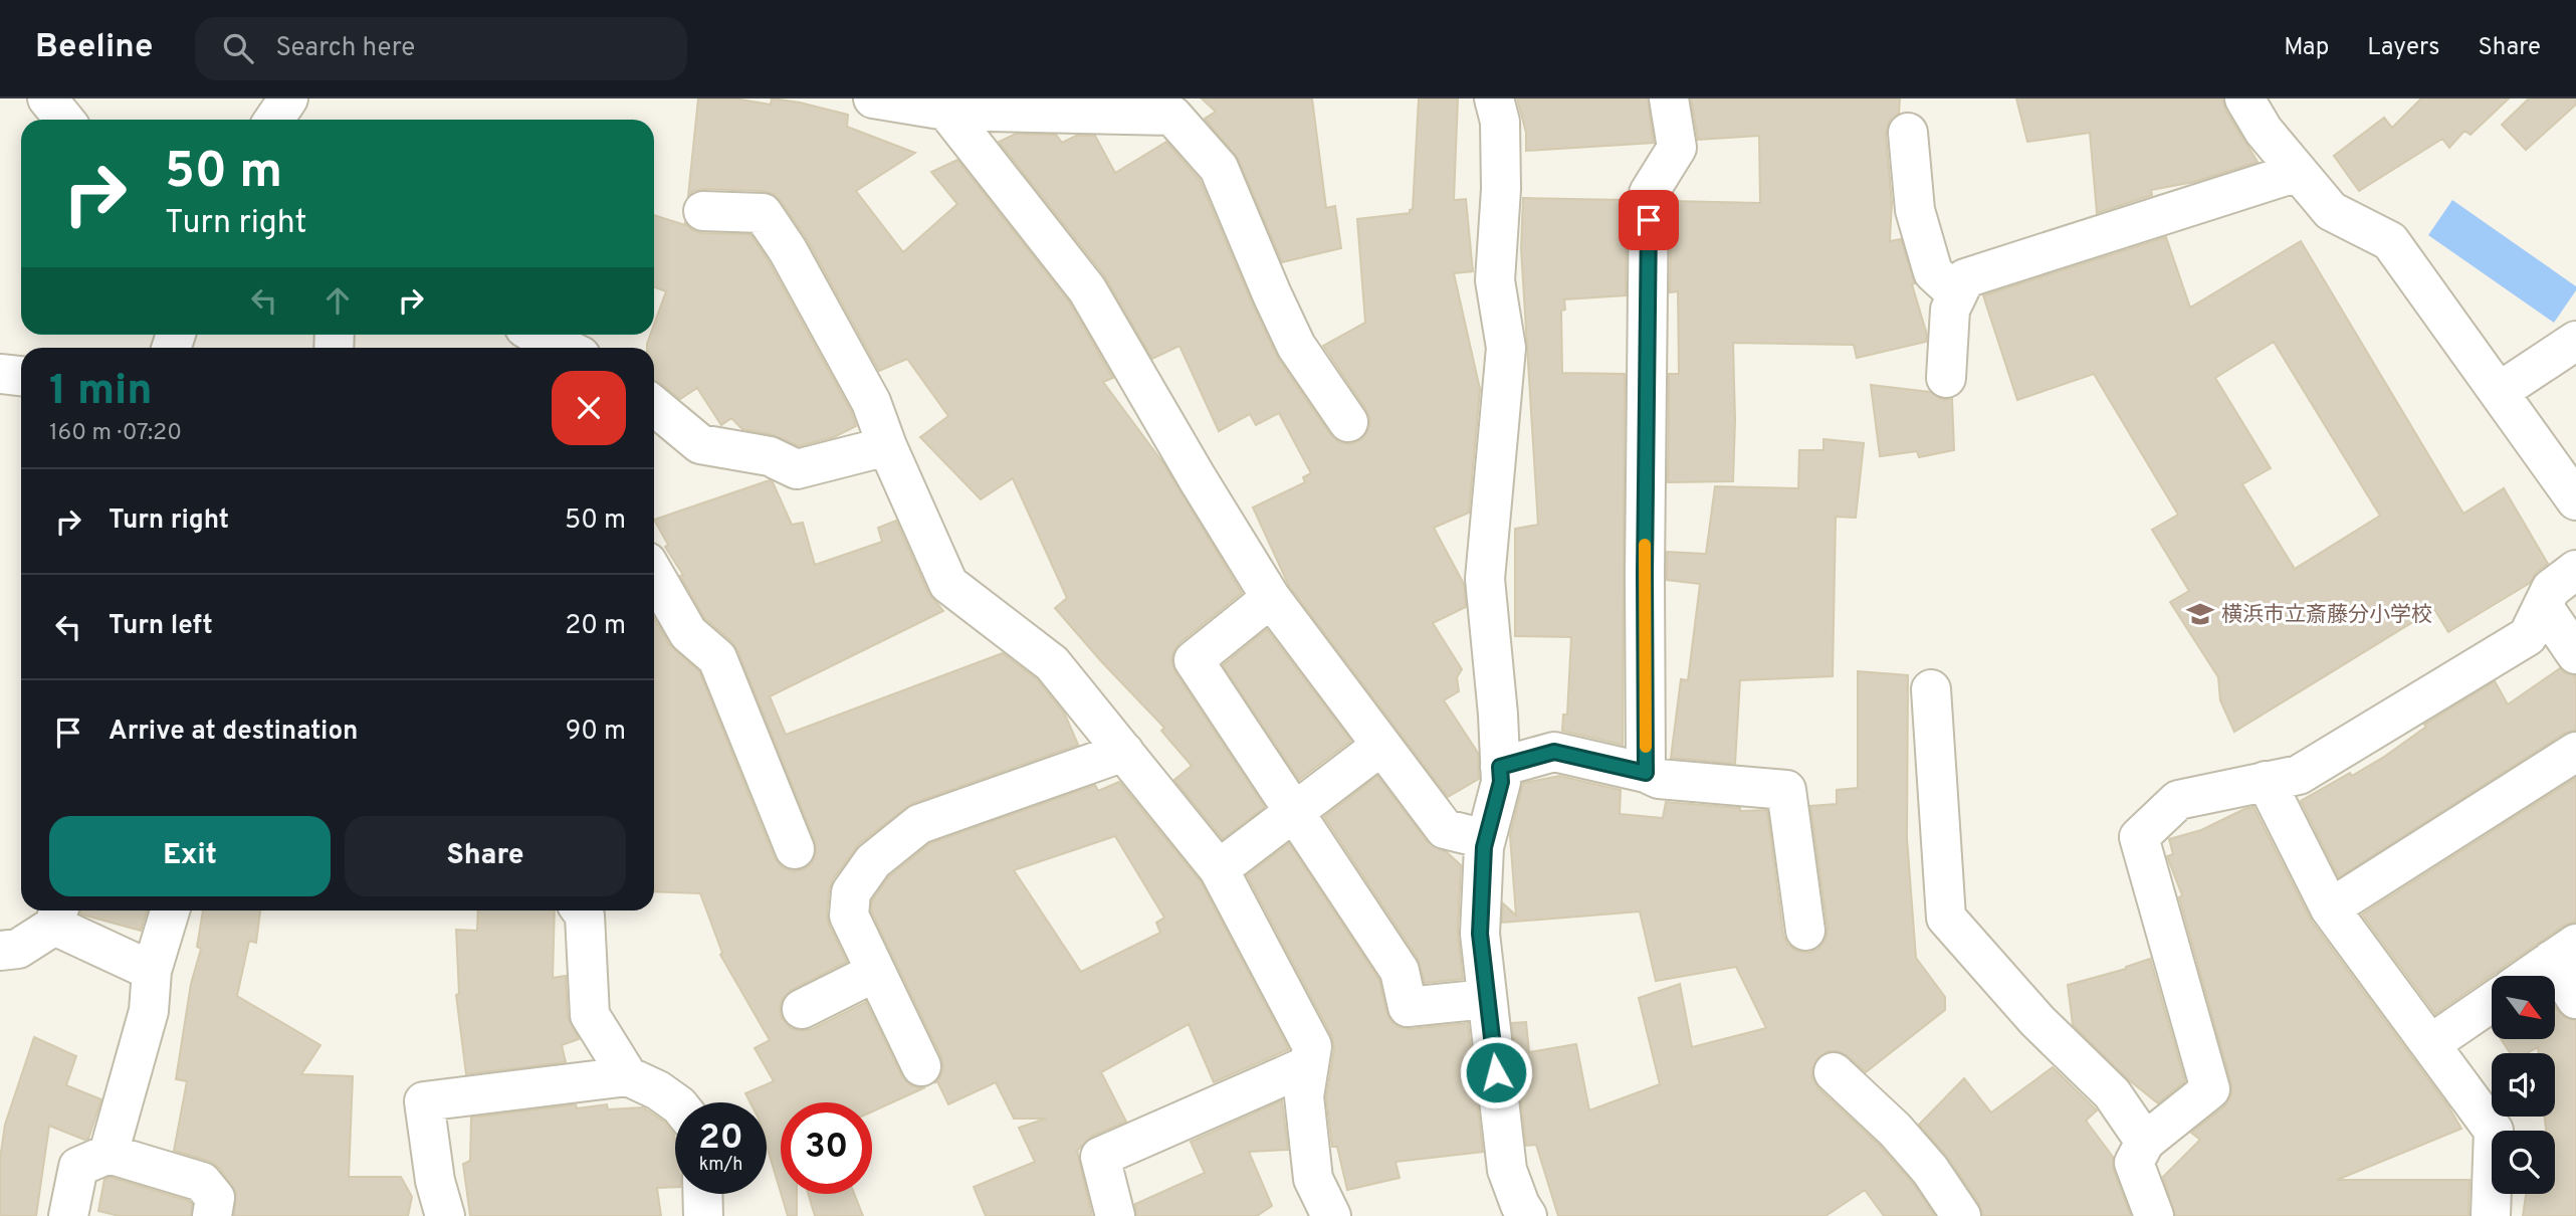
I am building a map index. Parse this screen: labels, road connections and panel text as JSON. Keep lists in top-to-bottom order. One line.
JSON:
{"places":{"school or university":["横浜市立斎藤分小学校"]},"north":"bottom right","page":{"header":"Beeline","search":"Search here","nav":["Map","Layers","Share"],"turn":["50 m","Turn right"],"heading":["1 min","160 m · 07:20"],"list":[{"name":"Turn right","value":"50 m"},{"name":"Turn left","value":"20 m"},{"name":"Arrive at destination","value":"90 m"}],"buttons":["Exit","Share"],"speed":"20 km/h","limit":"30"}}
